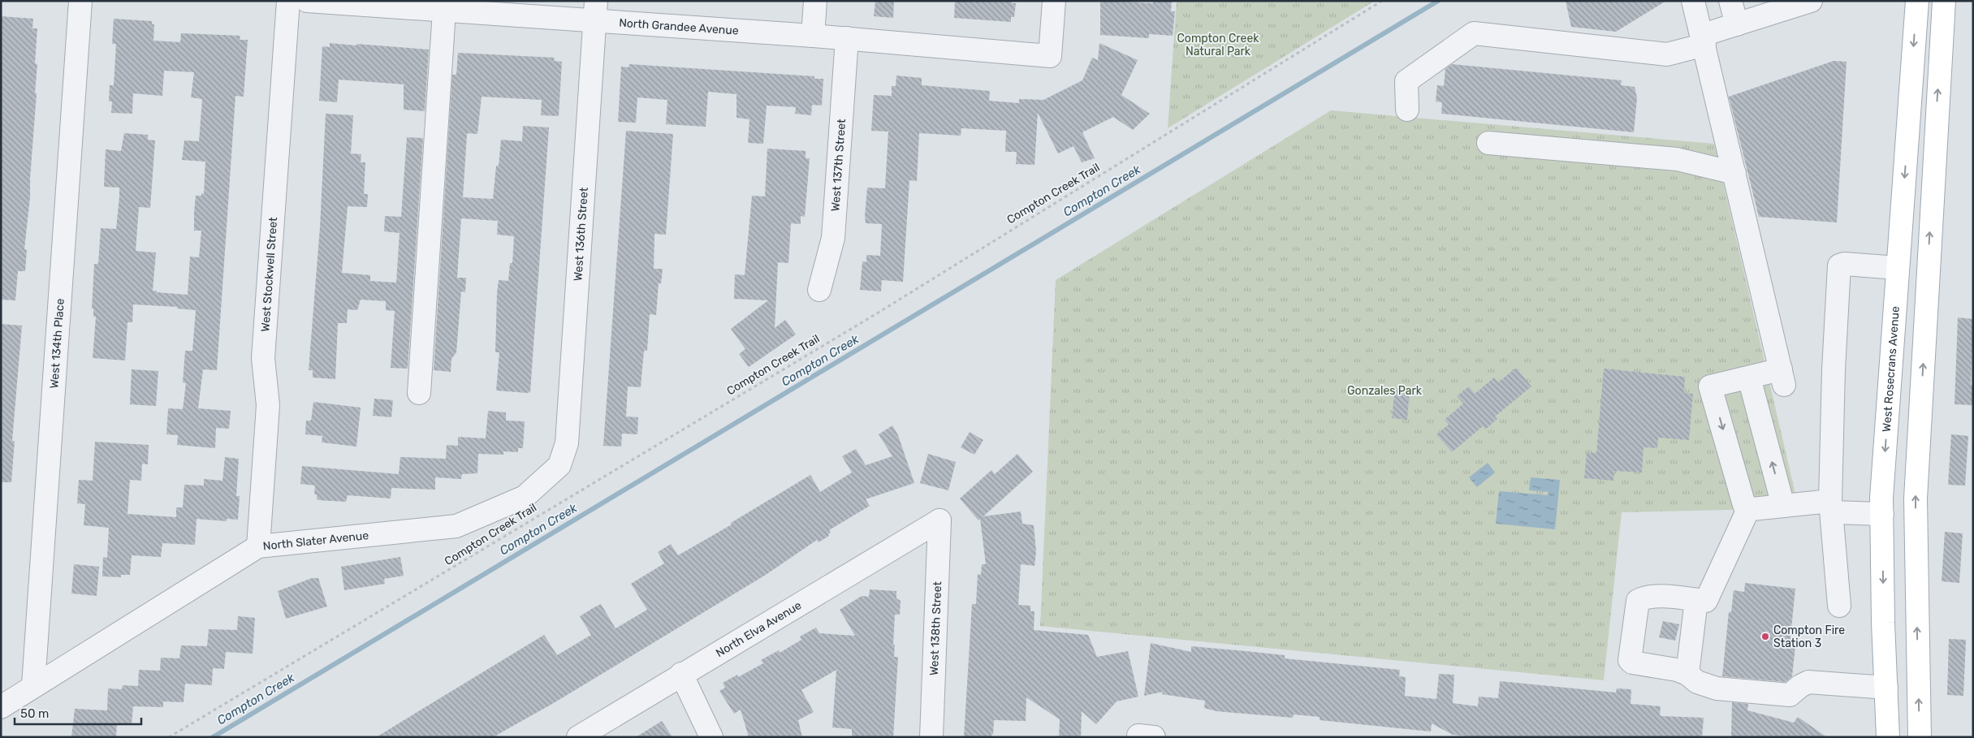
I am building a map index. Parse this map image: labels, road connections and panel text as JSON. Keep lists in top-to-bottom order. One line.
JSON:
{"streets":{"main road":["West Rosecrans Avenue"],"street":["North Grandee Avenue","West 137th Street","West 136th Street","West Stockwell Street","West 134th Place","North Slater Avenue","North Elva Avenue","West 138th Street"],"path":["Compton Creek Trail"]},"crossings":[["North Grandee Avenue","West 137th Street"],["North Grandee Avenue","West 136th Street"],["West 136th Street","North Slater Avenue"],["West Stockwell Street","North Slater Avenue"],["West 134th Place","North Slater Avenue"],["North Elva Avenue","West 138th Street"]],"water":["Compton Creek"],"parks":["Compton Creek Natural Park","Gonzales Park"],"places":["Compton Fire Station 3"],"scale_bar":"50 m"}
